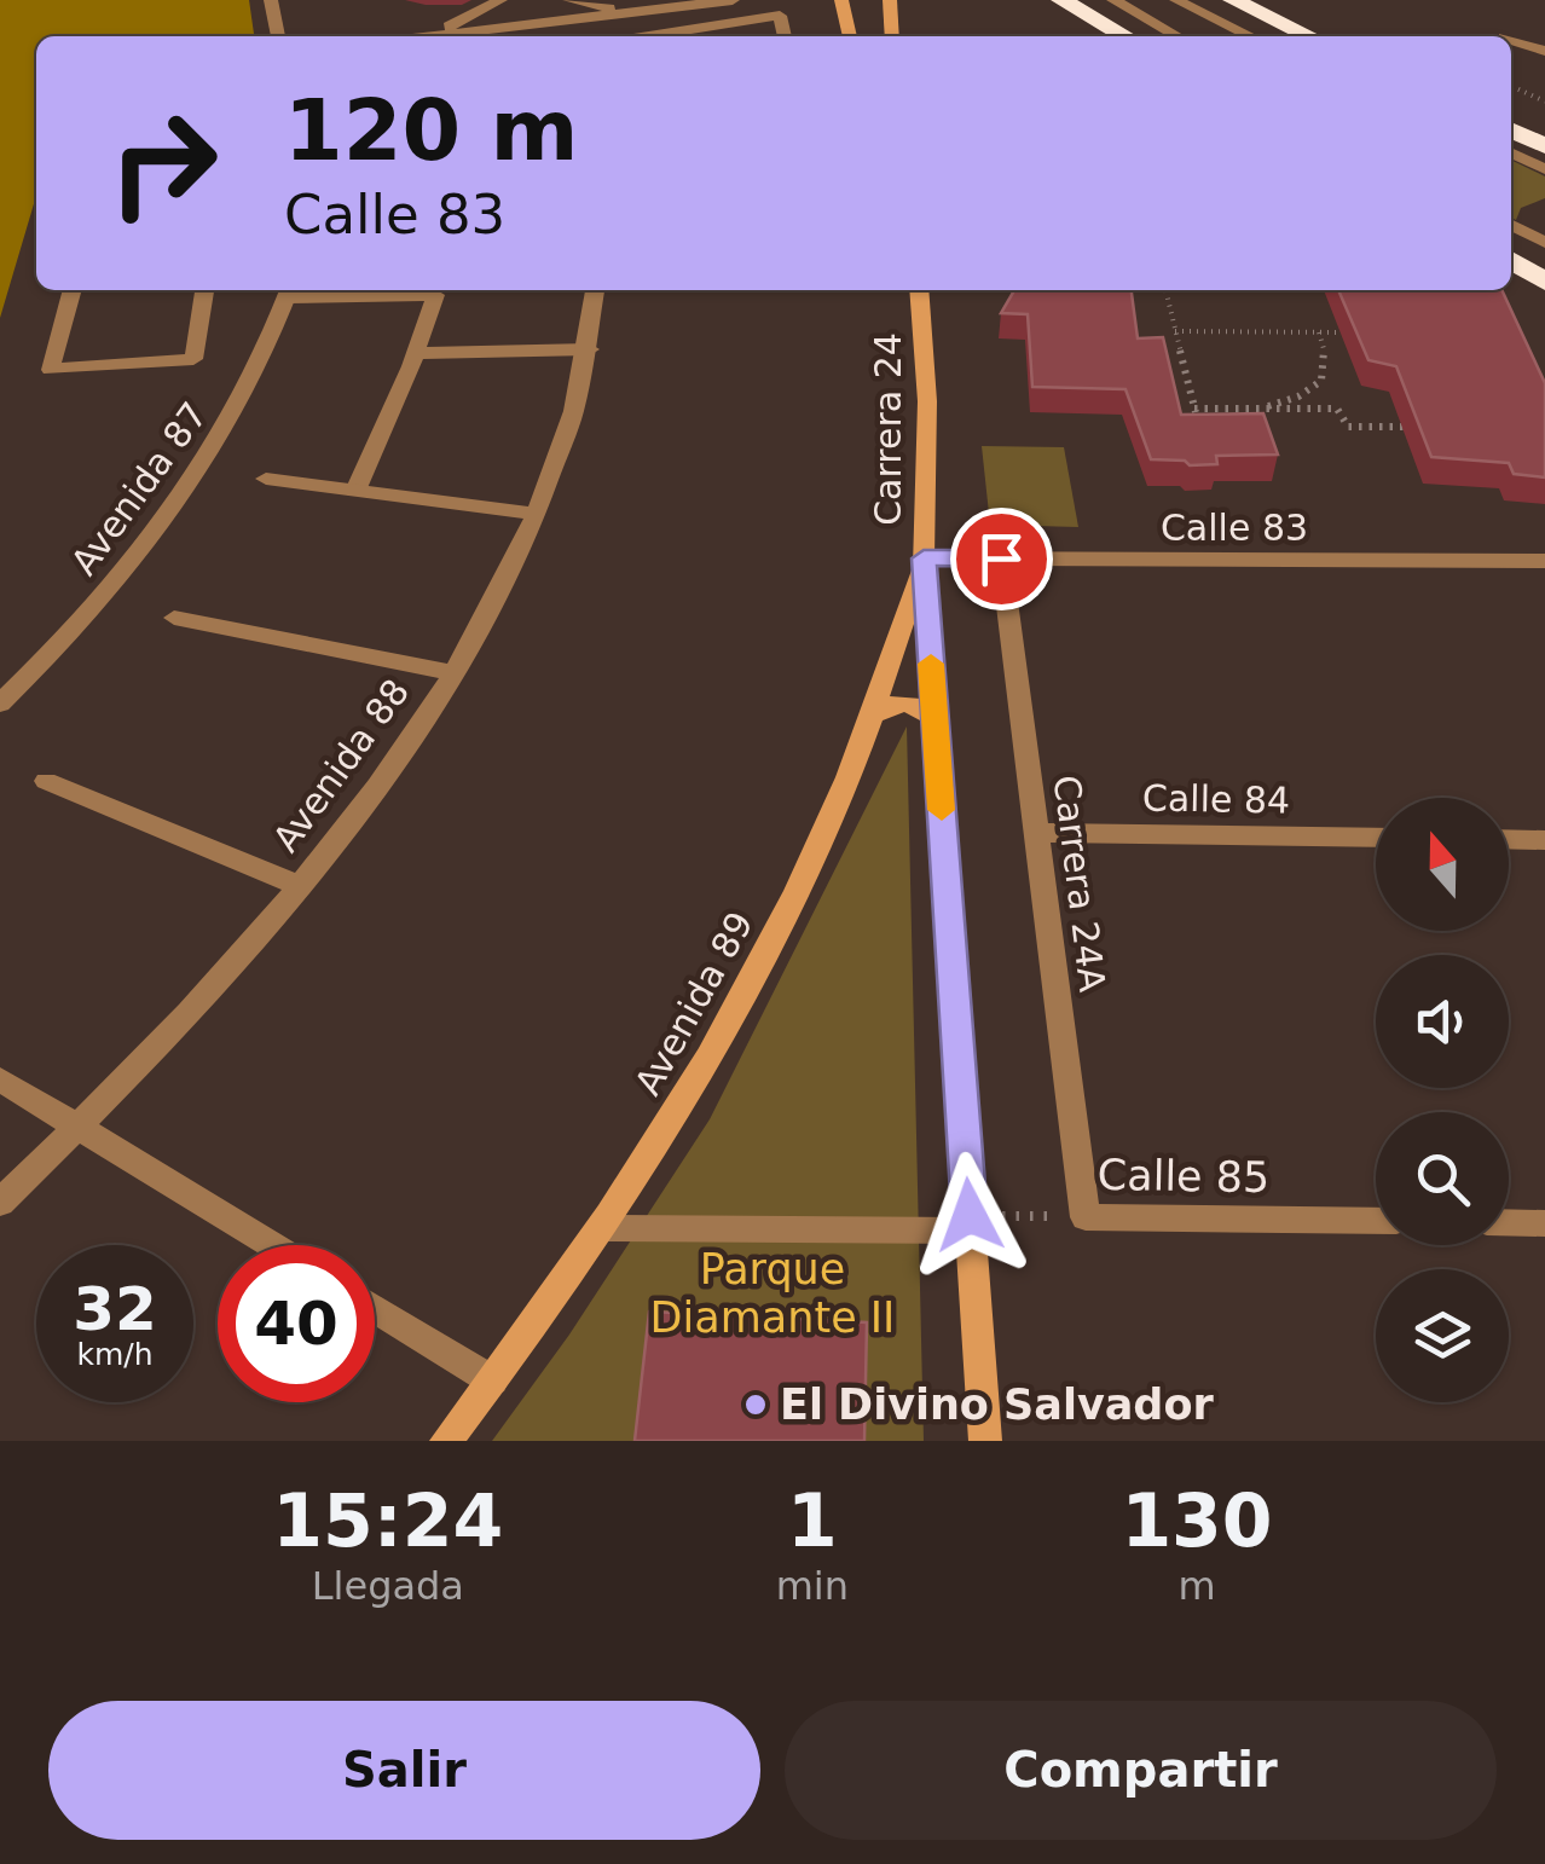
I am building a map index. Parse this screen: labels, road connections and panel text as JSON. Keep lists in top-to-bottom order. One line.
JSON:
{"streets":{"street":["Carrera 24","Avenida 87","Calle 83","Avenida 88","Calle 84","Carrera 24A","Avenida 89","Calle 85"]},"crossings":[["Carrera 24","Calle 83"],["Carrera 24","Avenida 89"],["Carrera 24","Calle 85"],["Calle 83","Carrera 24A"],["Calle 83","Avenida 89"],["Calle 84","Carrera 24A"],["Carrera 24A","Calle 85"]],"parks":["Parque Diamante II"],"places":["El Divino Salvador"],"north":"top","page":{"turn":["120 m","Calle 83"],"speed":"32 km/h","limit":"40","eta":["15:24","Llegada","1","min","130","m"],"buttons":["Salir","Compartir"]}}
